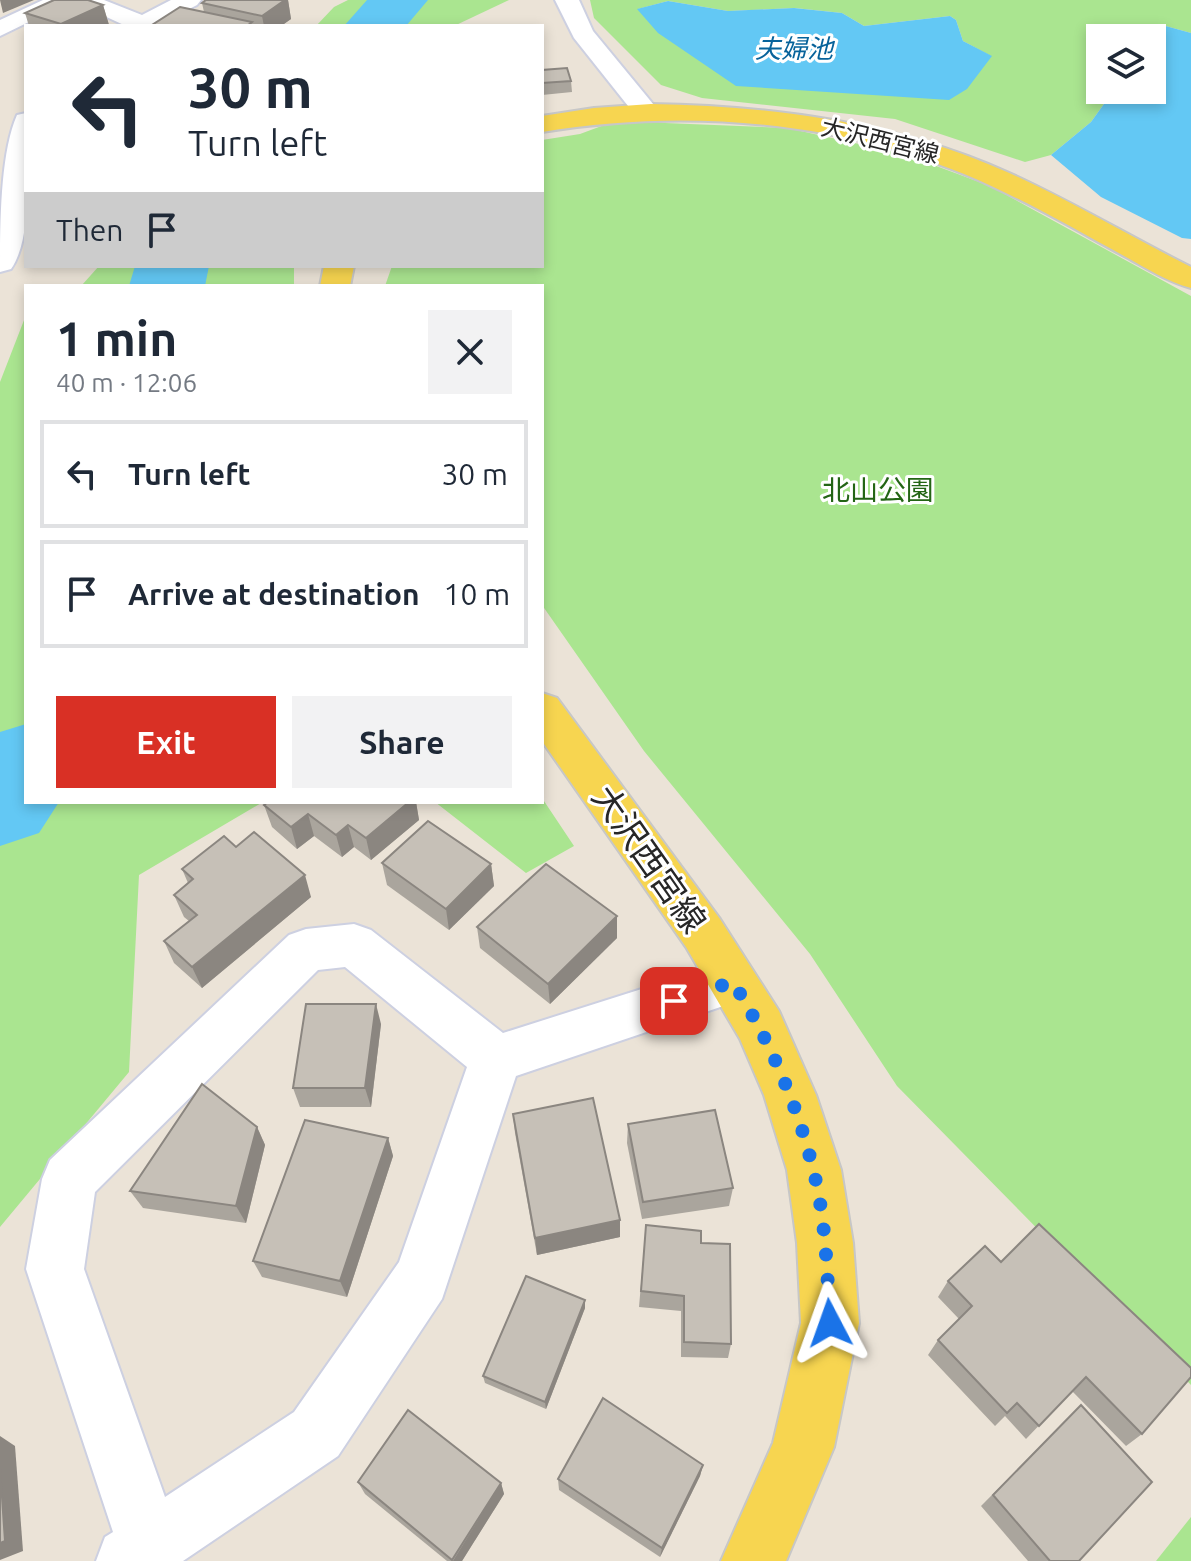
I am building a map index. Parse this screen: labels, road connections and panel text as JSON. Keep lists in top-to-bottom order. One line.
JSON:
{"streets":{"main road":["大沢西宮線"]},"water":["夫婦池"],"parks":["北山公園"],"page":{"turn":["30 m","Turn left"],"then":"Then","heading":["1 min","40 m · 12:06"],"list":[{"name":"Turn left","value":"30 m"},{"name":"Arrive at destination","value":"10 m"}],"buttons":["Exit","Share"]}}
